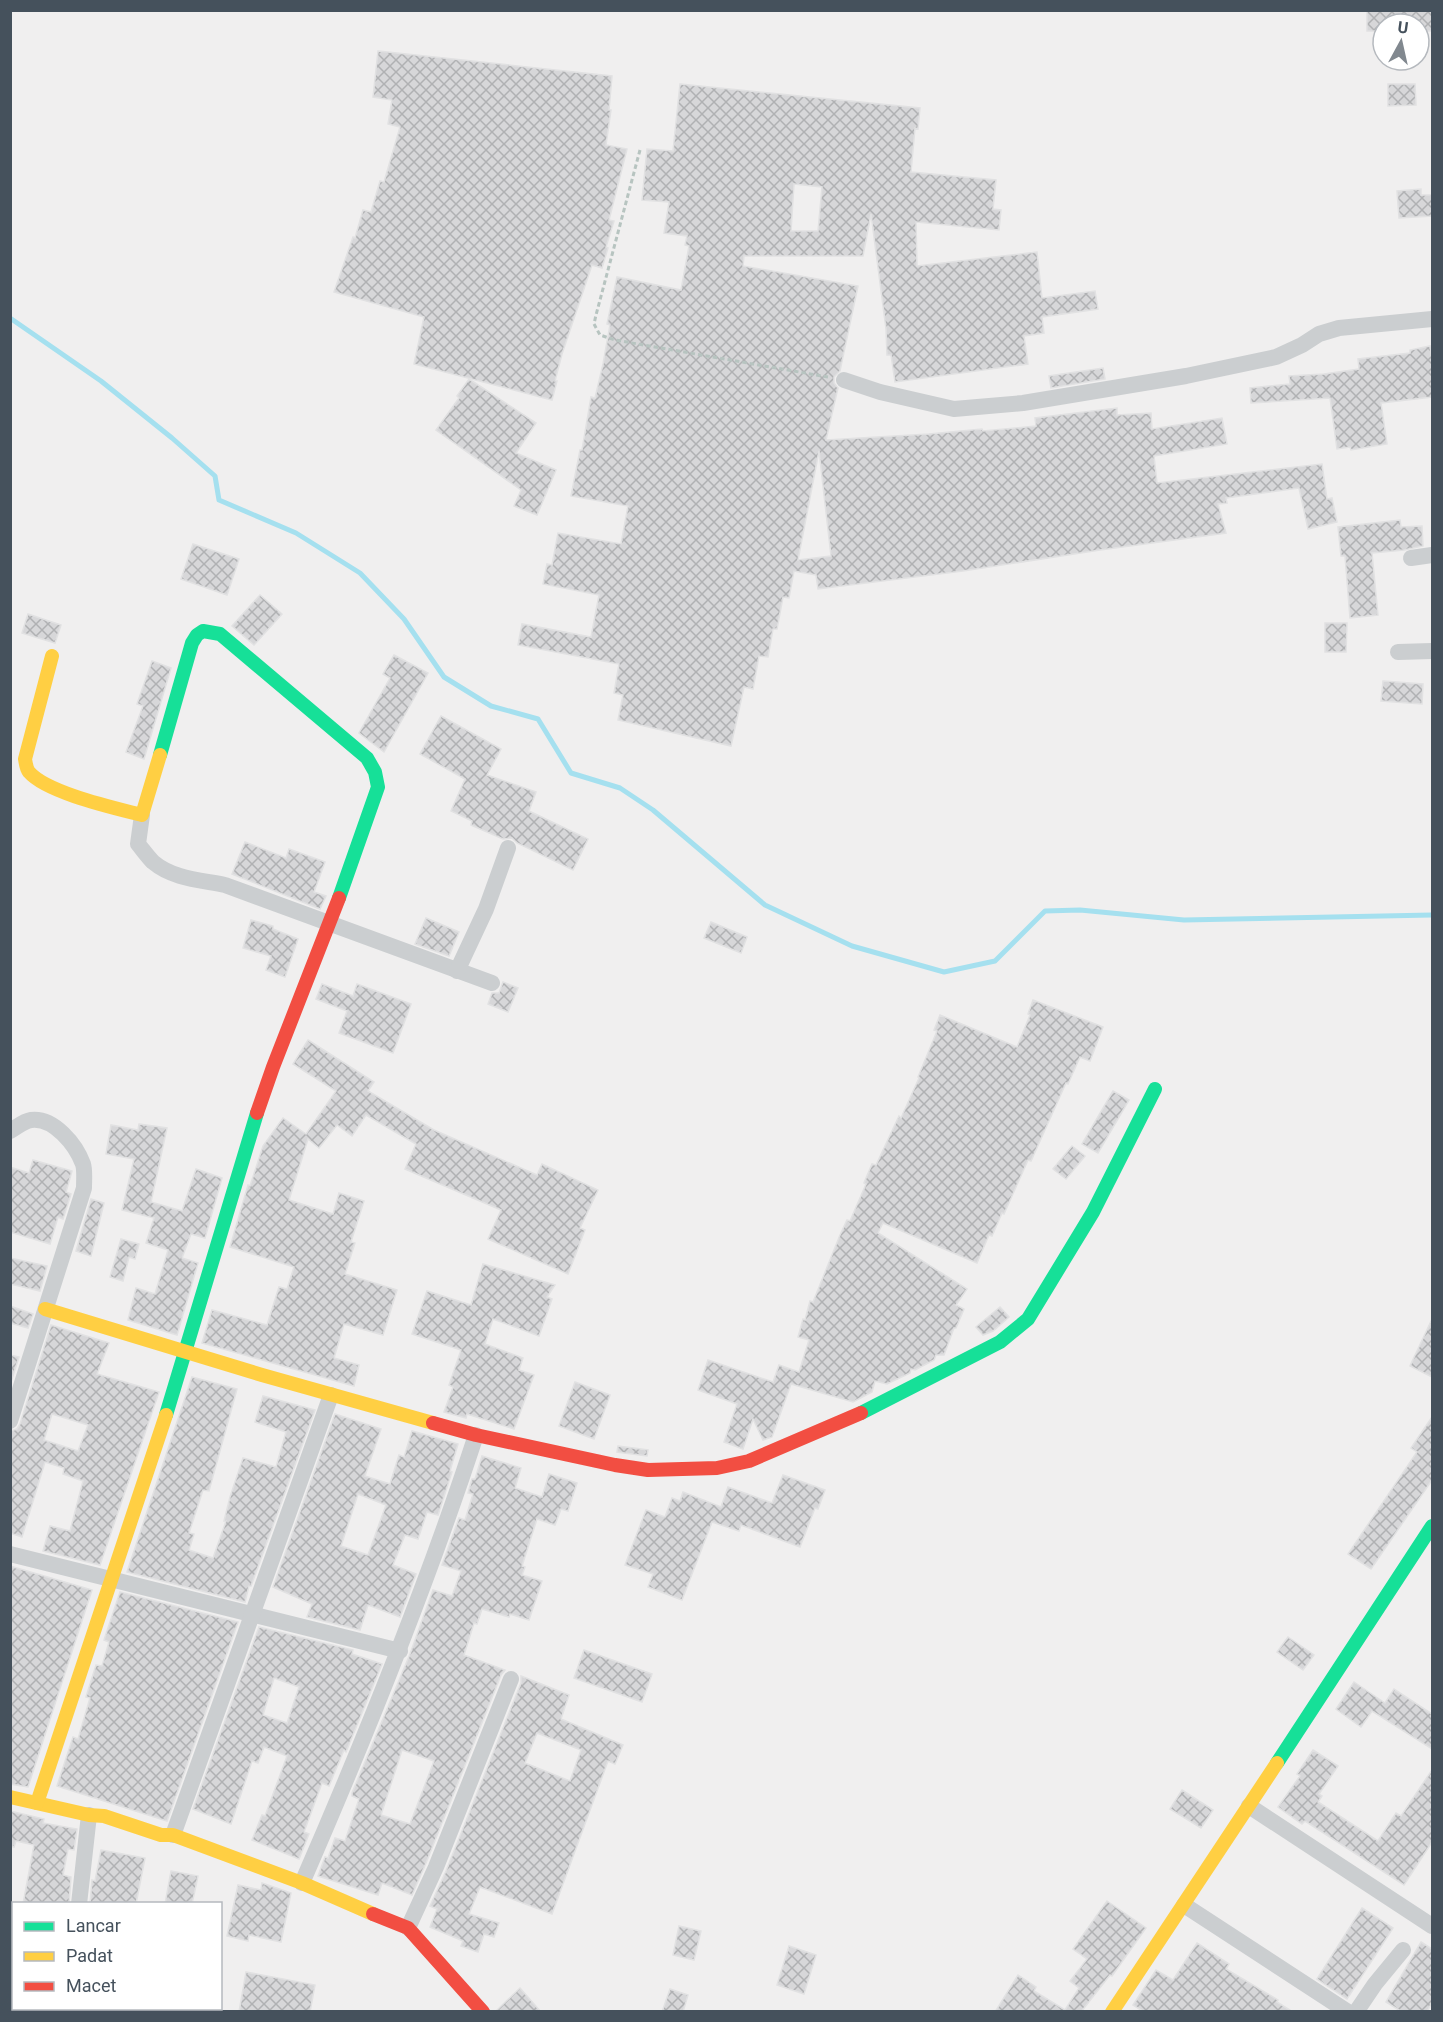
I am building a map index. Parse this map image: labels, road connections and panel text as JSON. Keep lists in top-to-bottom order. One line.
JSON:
{"legend":["Lancar","Padat","Macet"],"north":"top"}
